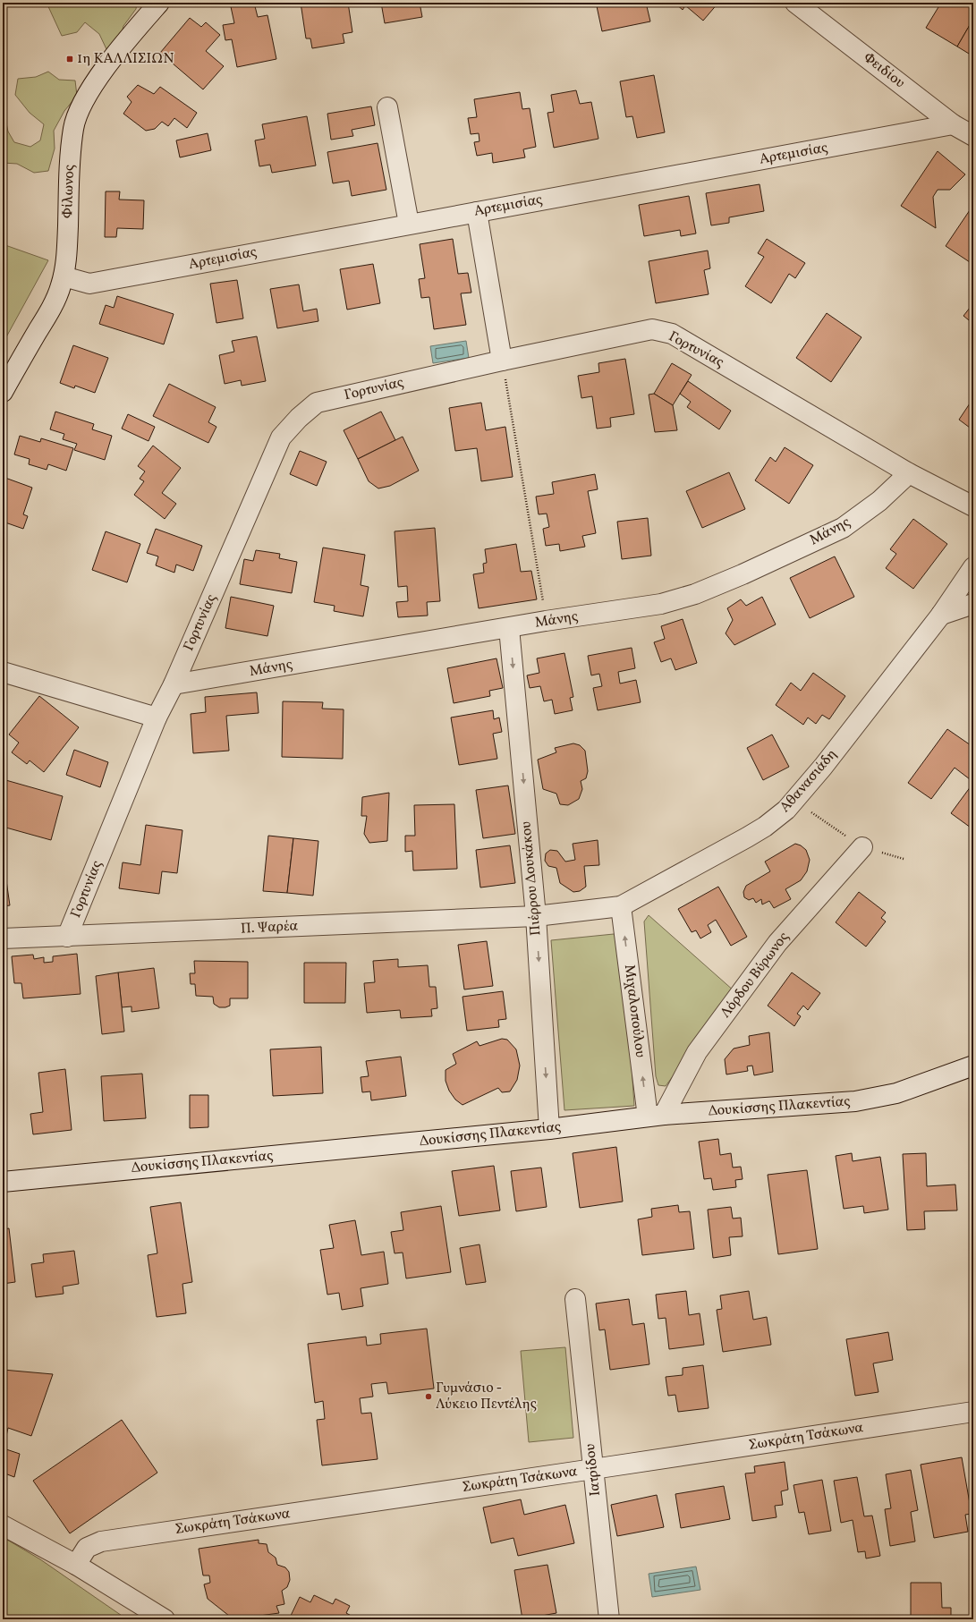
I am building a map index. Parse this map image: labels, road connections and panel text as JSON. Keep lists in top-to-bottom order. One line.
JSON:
{"streets":{"street":["Φειδίου","Αρτεμισίας","Φίλωνος","Γορτυνίας","Μάνης","Αθανασιάδη","Πιέρρου Δουκάκου","Π. Ψαρέα","Λόρδου Βύρωνος","Μιχαλοπούλου","Δουκίσσης Πλακεντίας","Σωκράτη Τσάκωνα","Ιατρίδου"]},"crossings":[["Φειδίου","Αρτεμισίας"],["Αρτεμισίας","Φίλωνος"],["Γορτυνίας","Μάνης"],["Γορτυνίας","Π. Ψαρέα"],["Μάνης","Πιέρρου Δουκάκου"],["Αθανασιάδη","Πιέρρου Δουκάκου"],["Αθανασιάδη","Π. Ψαρέα"],["Αθανασιάδη","Μιχαλοπούλου"],["Πιέρρου Δουκάκου","Π. Ψαρέα"],["Πιέρρου Δουκάκου","Δουκίσσης Πλακεντίας"],["Λόρδου Βύρωνος","Μιχαλοπούλου"],["Λόρδου Βύρωνος","Δουκίσσης Πλακεντίας"],["Μιχαλοπούλου","Δουκίσσης Πλακεντίας"],["Σωκράτη Τσάκωνα","Ιατρίδου"]],"one_way":["Πιέρρου Δουκάκου","Μιχαλοπούλου"],"places":{"transit":["1η ΚΑΛΛΙΣΙΩΝ"],"other":["Γυμνάσιο - Λύκειο Πεντέλης"]}}
